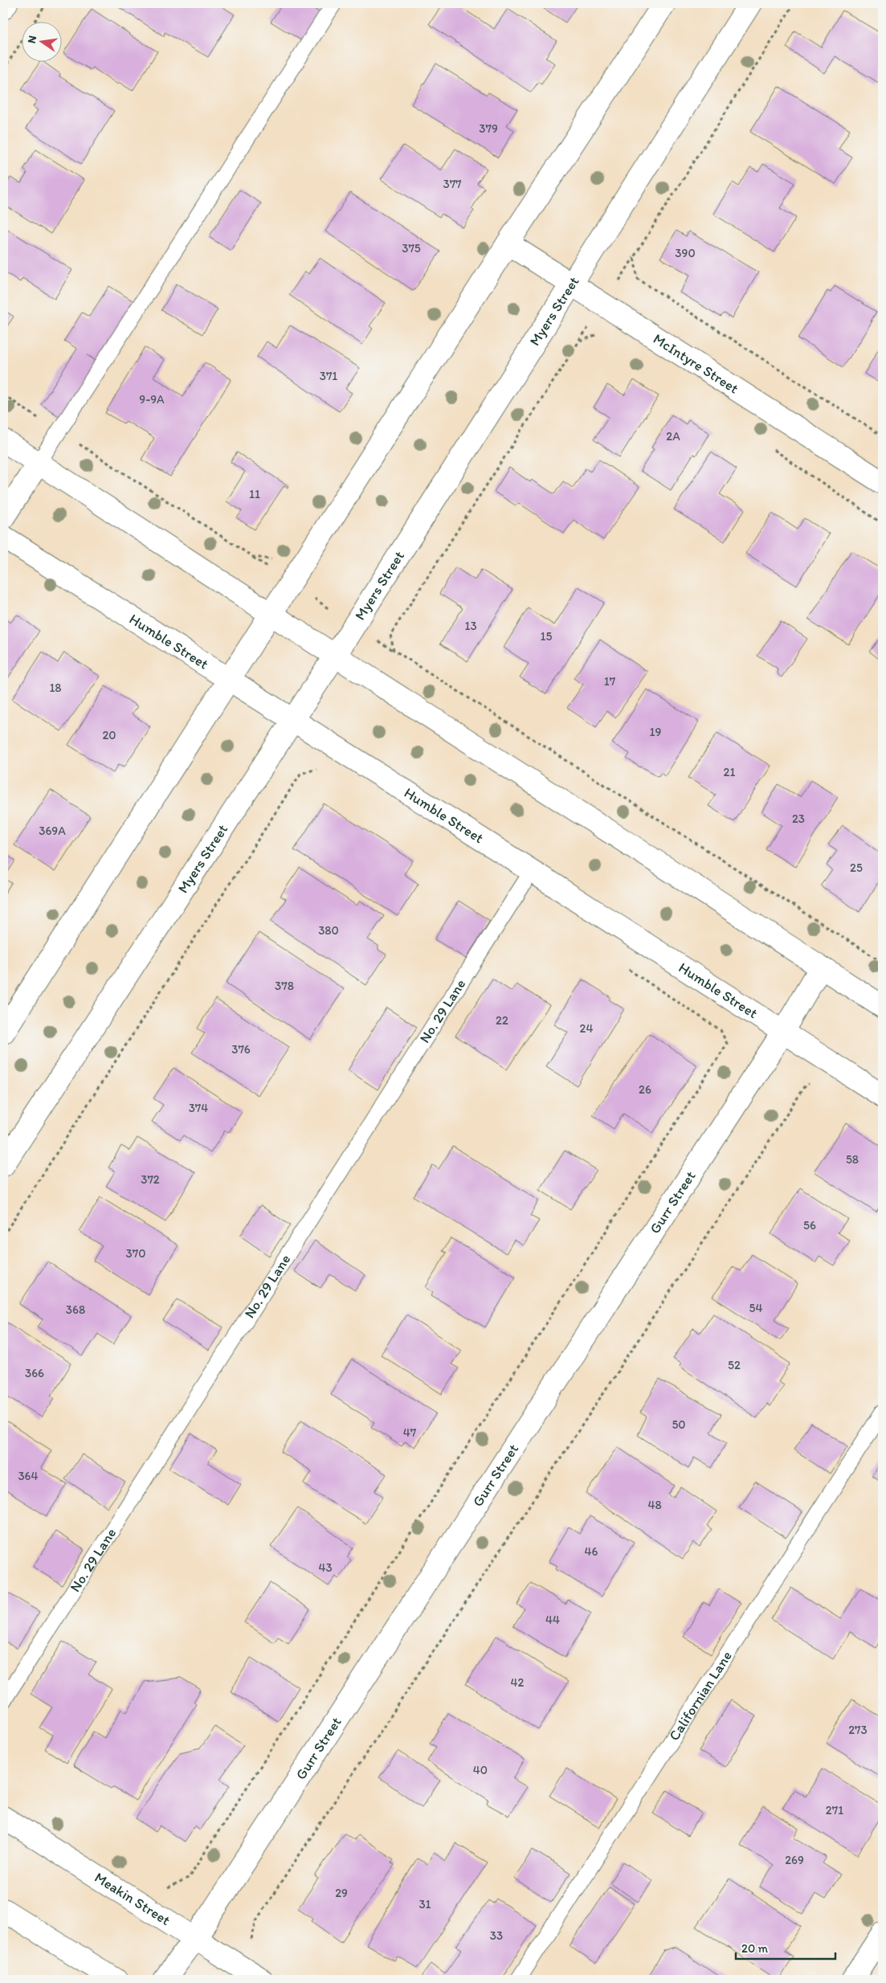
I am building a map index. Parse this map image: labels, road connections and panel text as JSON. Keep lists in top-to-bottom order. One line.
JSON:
{"streets":{"street":["Myers Street","McIntyre Street","Humble Street","Gurr Street","Meakin Street"],"lane":["No. 29 Lane","Californian Lane"]},"crossings":[["Myers Street","McIntyre Street"],["Myers Street","Humble Street"],["Humble Street","No. 29 Lane"],["Humble Street","Gurr Street"],["Gurr Street","Meakin Street"]],"house_numbers":["379","377","375","390","371","9-9A","2A","11","13","15","17","18","19","20","21","23","369A","25","380","378","22","24","376","26","374","58","372","56","370","54","368","52","366","50","47","364","48","46","43","44","42","273","40","271","269","29","31","33"],"scale_bar":"20 m","north":"left"}
